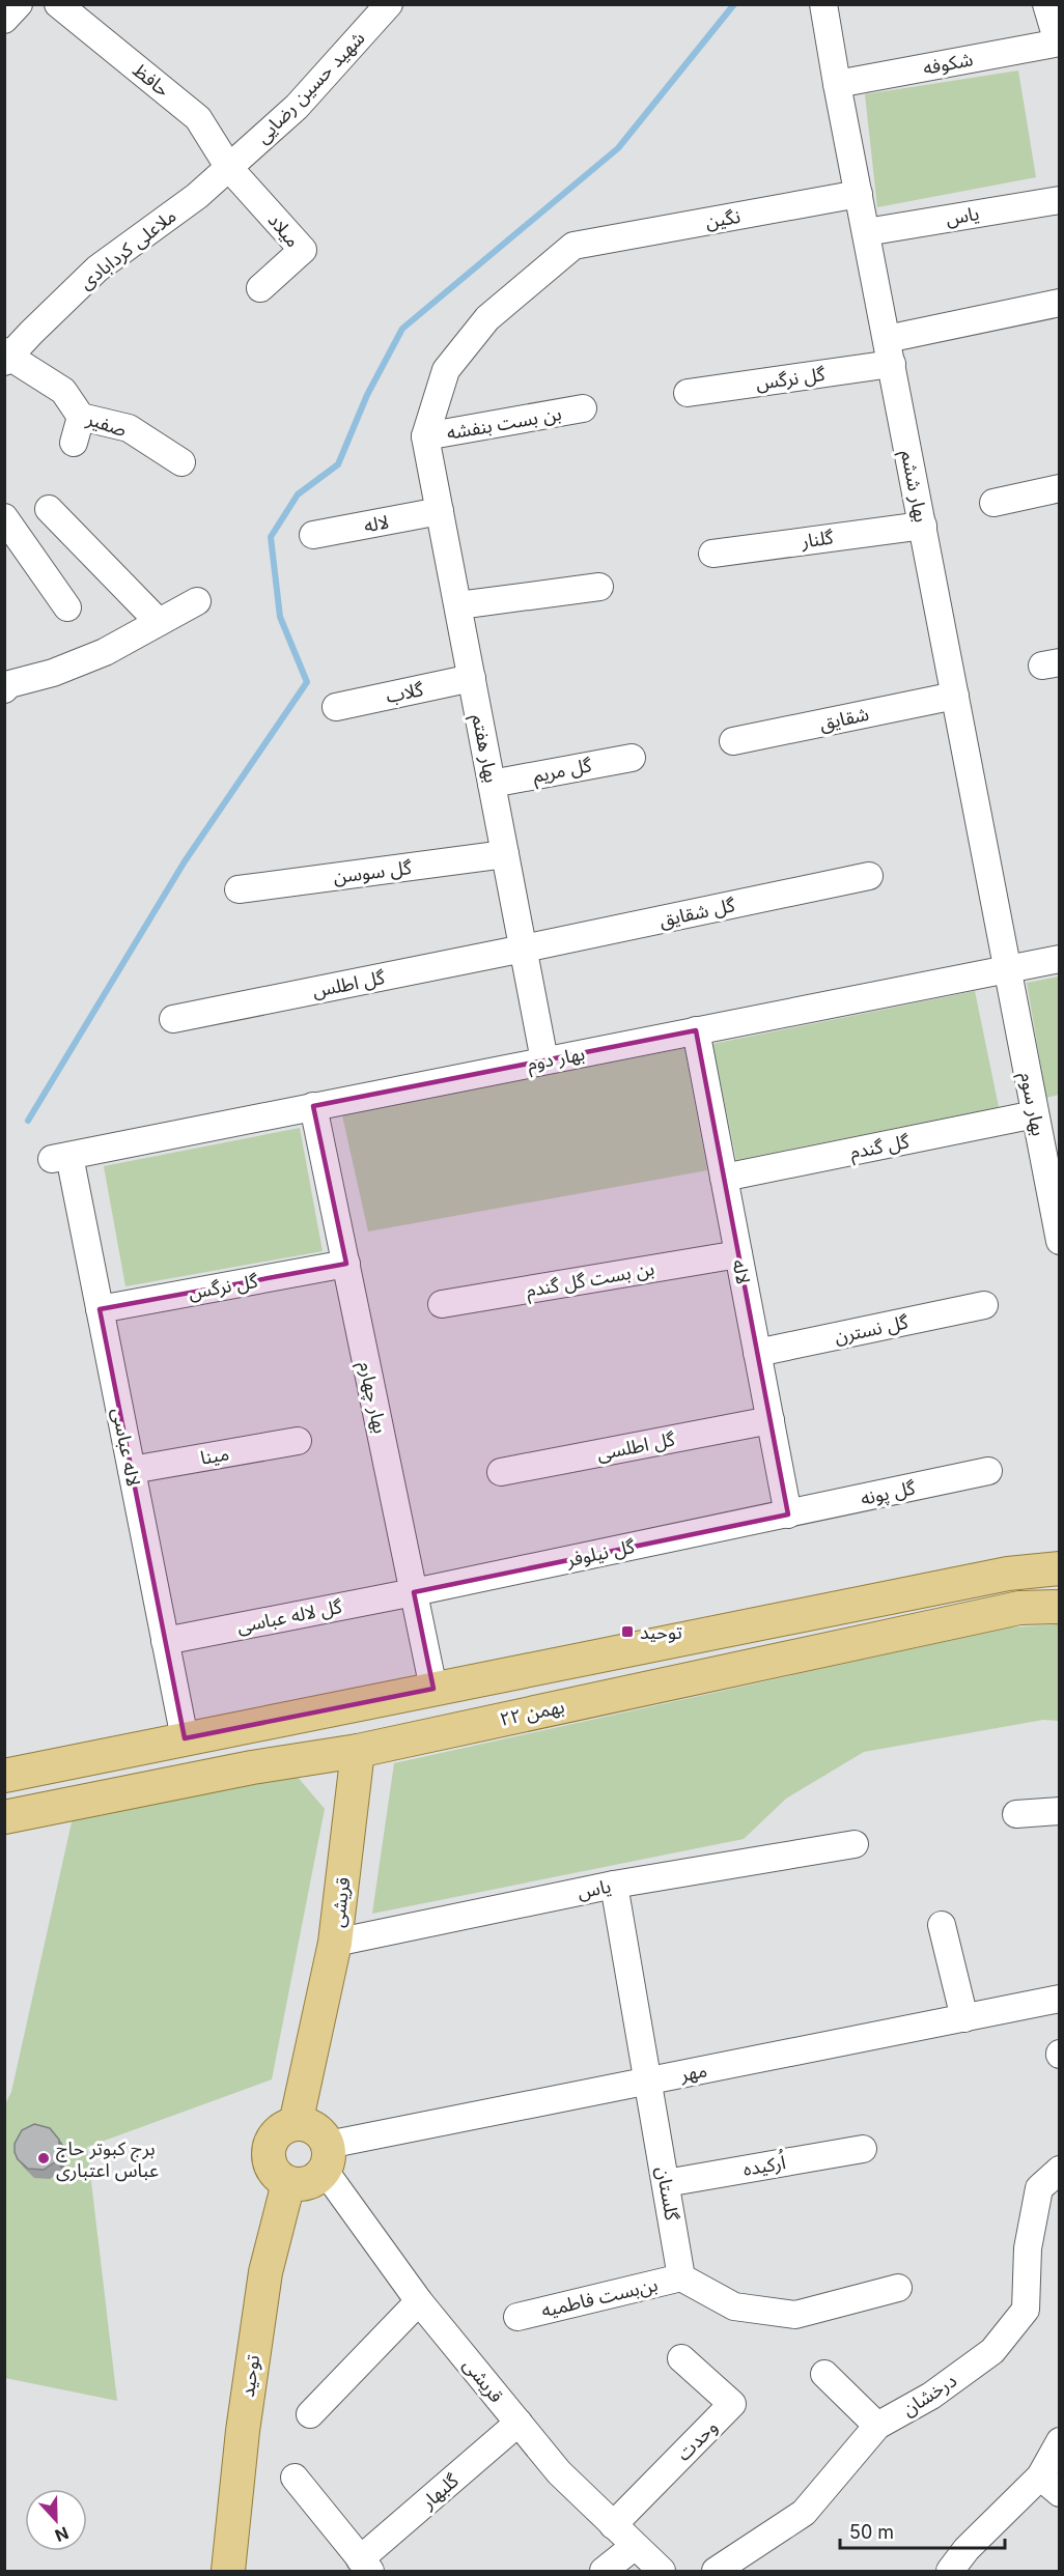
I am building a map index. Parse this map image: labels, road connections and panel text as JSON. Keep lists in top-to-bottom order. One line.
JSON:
{"streets":{"main road":["۲۲ بهمن","قریشی","توحید"],"street":["شکوفه","حافظ","شهید حسین رضایی","یاس","نگین","میلاد","ملاعلی کردابادی","گل نرگس","بن بست بنفشه","صفیر","بهار ششم","لاله","گلنار","گلاب","شقایق","بهار هفتم","گل مریم","گل سوسن","گل شقایق","گل اطلس","بهار دوم","بهار سوم","گل گندم","بن بست گل گندم","گل نسترن","بهار چهارم","گل اطلسی","لاله عباسی","مینا","گل پونه","گل نیلوفر","گل لاله عباسی","مهر","اُرکیده","گلستان","بن‌بست فاطمیه","درخشان","وحدت","گلبهار"]},"crossings":[["شکوفه","بهار ششم"],["حافظ","شهید حسین رضایی"],["حافظ","میلاد"],["حافظ","ملاعلی کردابادی"],["شهید حسین رضایی","میلاد"],["شهید حسین رضایی","ملاعلی کردابادی"],["یاس","بهار ششم"],["یاس","قریشی"],["یاس","گلستان"],["نگین","بن بست بنفشه"],["نگین","بهار ششم"],["نگین","بهار هفتم"],["میلاد","ملاعلی کردابادی"],["ملاعلی کردابادی","صفیر"],["گل نرگس","بهار ششم"],["گل نرگس","بهار چهارم"],["گل نرگس","لاله عباسی"],["بن بست بنفشه","بهار هفتم"],["بهار ششم","گلنار"],["بهار ششم","شقایق"],["بهار ششم","بهار دوم"],["بهار ششم","بهار سوم"],["لاله","بهار هفتم"],["لاله","بهار دوم"],["لاله","گل گندم"],["لاله","بن بست گل گندم"],["لاله","گل نسترن"],["لاله","گل اطلسی"],["لاله","گل پونه"],["لاله","گل نیلوفر"],["گلاب","بهار هفتم"],["بهار هفتم","گل مریم"],["بهار هفتم","گل سوسن"],["بهار هفتم","گل شقایق"],["بهار هفتم","گل اطلس"],["بهار هفتم","بهار دوم"],["گل شقایق","گل اطلس"],["بهار دوم","بهار سوم"],["بهار دوم","بهار چهارم"],["بهار دوم","لاله عباسی"],["بهار سوم","گل گندم"],["بهار چهارم","گل نیلوفر"],["بهار چهارم","گل لاله عباسی"],["لاله عباسی","مینا"],["لاله عباسی","گل لاله عباسی"],["گل پونه","گل نیلوفر"],["گل نیلوفر","گل لاله عباسی"],["۲۲ بهمن","قریشی"],["قریشی","مهر"],["قریشی","توحید"],["قریشی","وحدت"],["قریشی","گلبهار"],["مهر","گلستان"],["مهر","توحید"],["اُرکیده","گلستان"],["گلستان","بن‌بست فاطمیه"]],"places":{"transit":["توحید"],"other":["برج کبوتر حاج عباس اعتباری"]},"scale_bar":"50 m","north":"bottom"}
